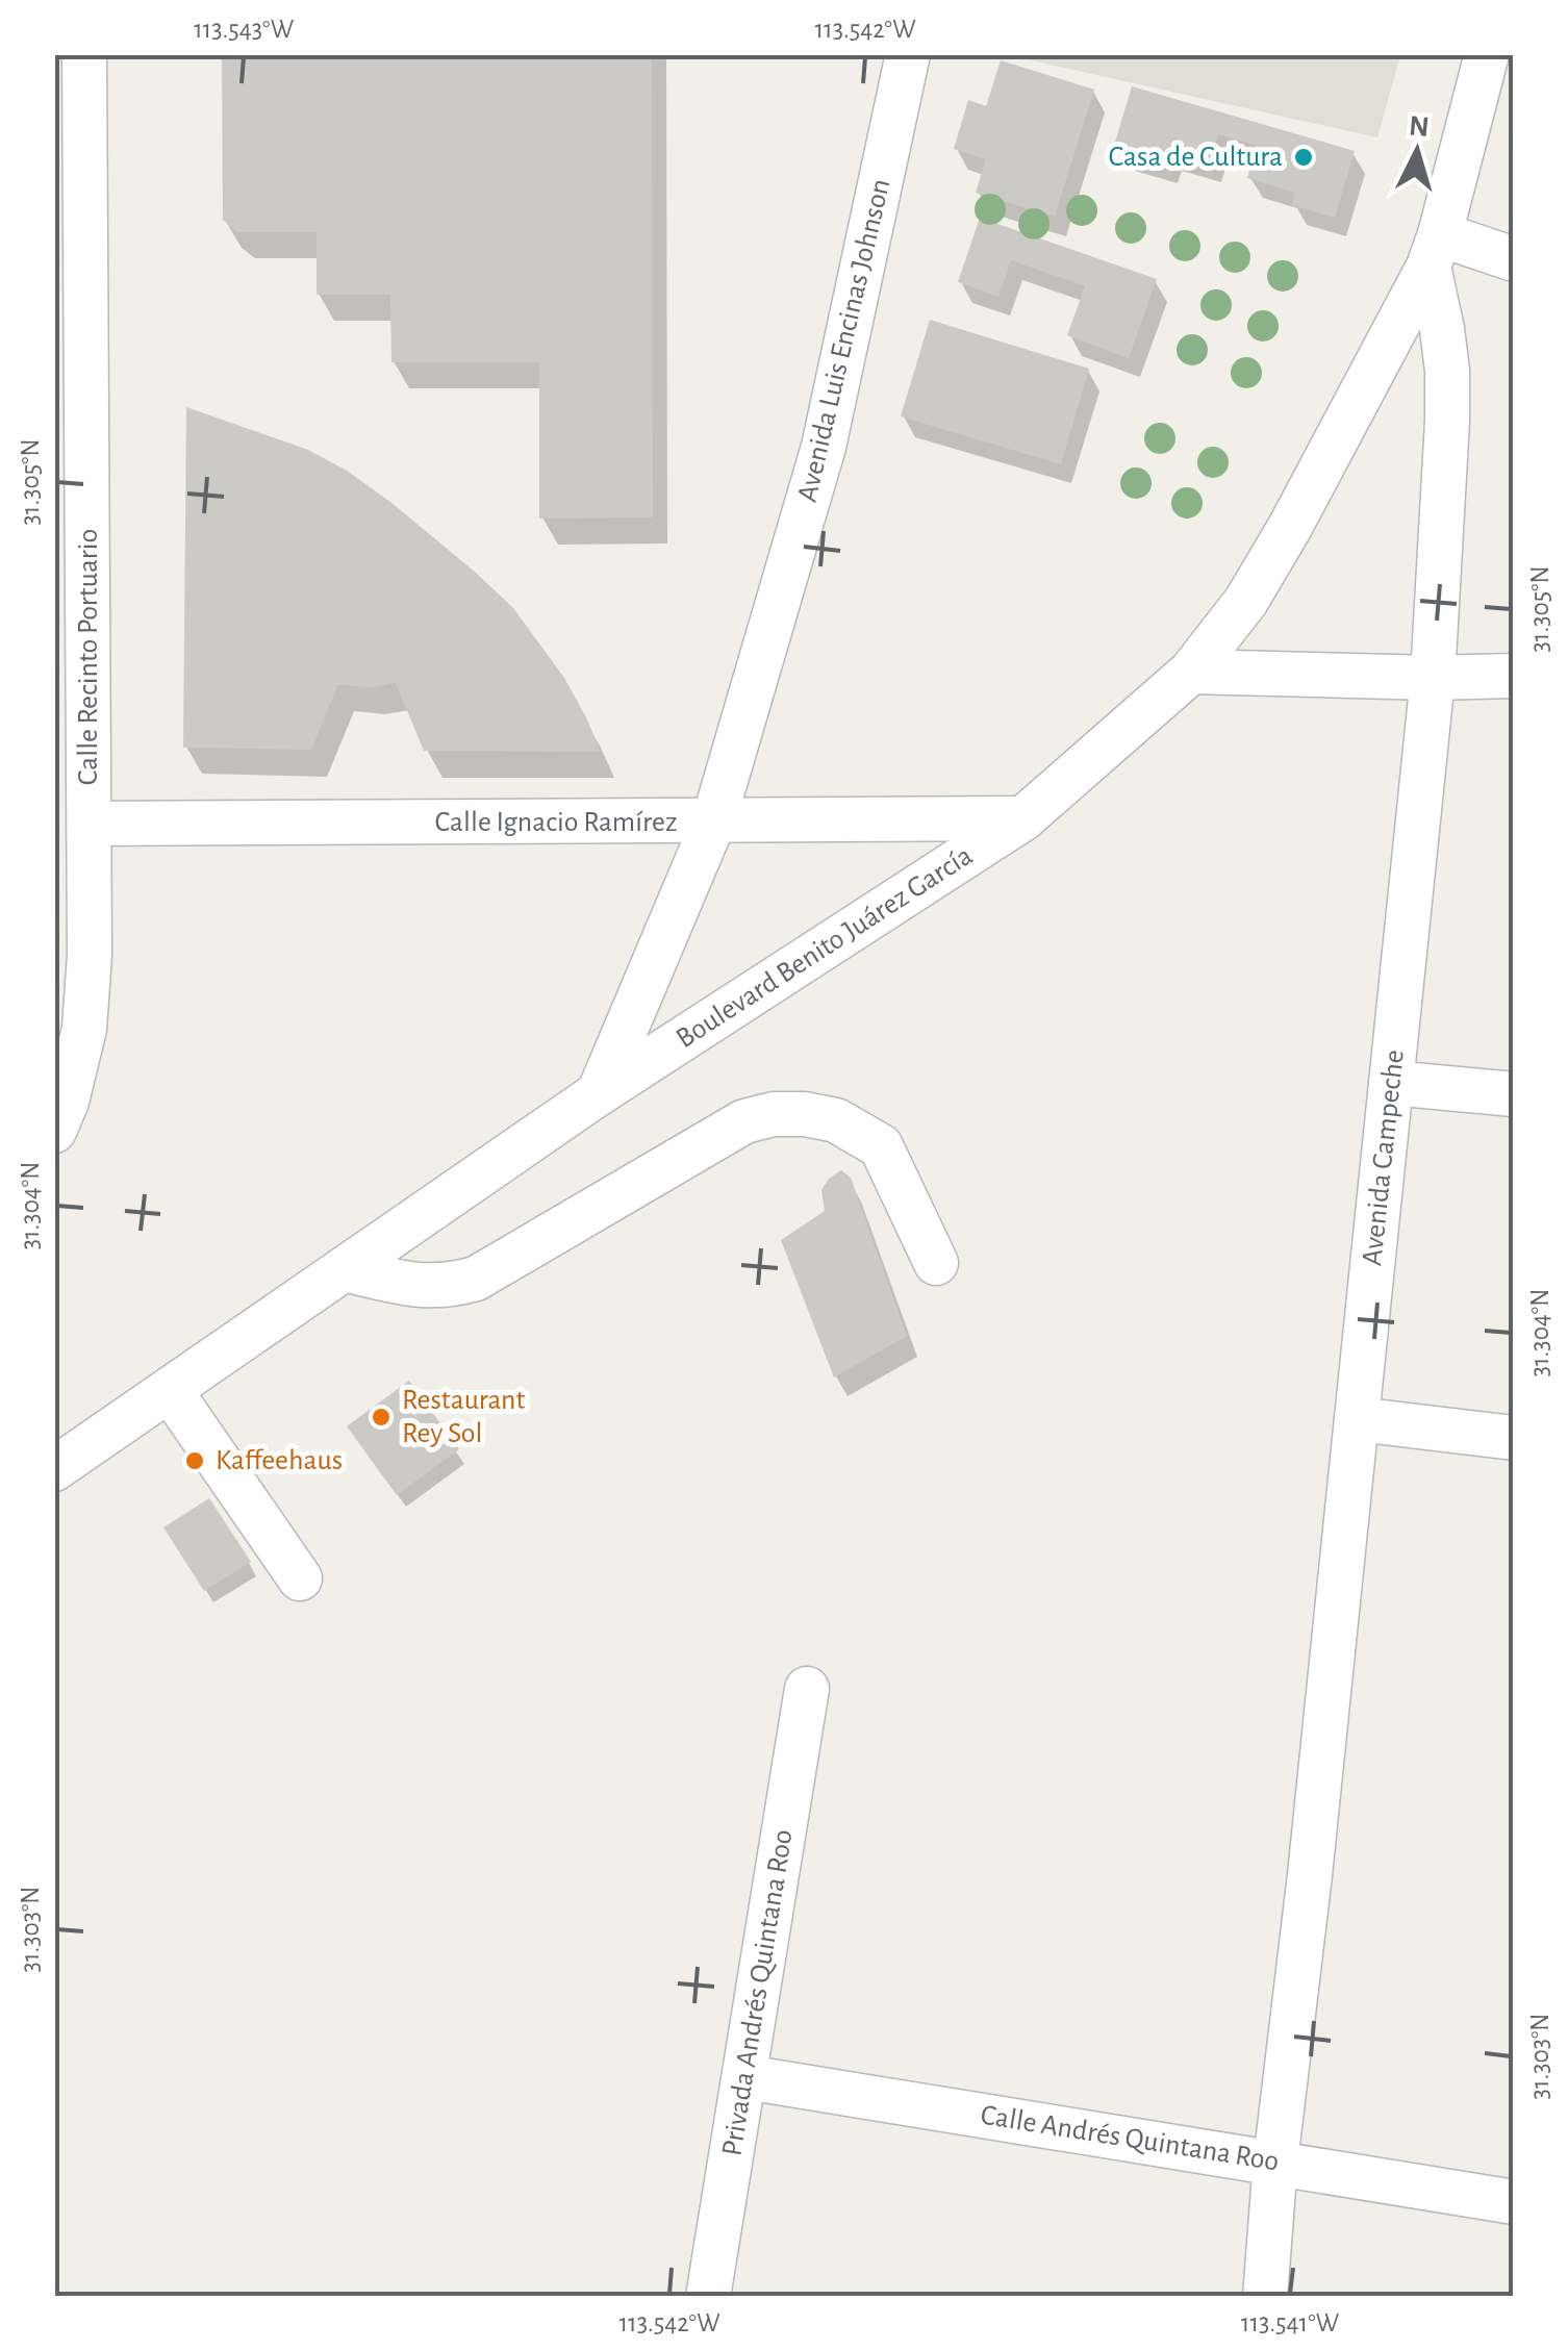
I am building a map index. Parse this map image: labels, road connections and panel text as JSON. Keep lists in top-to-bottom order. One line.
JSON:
{"streets":{"street":["Avenida Luis Encinas Johnson","Calle Recinto Portuario","Calle Ignacio Ramírez","Boulevard Benito Juárez García","Avenida Campeche","Privada Andrés Quintana Roo","Calle Andrés Quintana Roo"]},"crossings":[["Avenida Luis Encinas Johnson","Calle Ignacio Ramírez"],["Avenida Luis Encinas Johnson","Boulevard Benito Juárez García"],["Calle Recinto Portuario","Calle Ignacio Ramírez"],["Calle Ignacio Ramírez","Boulevard Benito Juárez García"],["Boulevard Benito Juárez García","Avenida Campeche"],["Avenida Campeche","Calle Andrés Quintana Roo"],["Privada Andrés Quintana Roo","Calle Andrés Quintana Roo"]],"places":["Casa de Cultura","Restaurant Rey Sol","Kaffeehaus"],"north":"top","coordinates":["113.543°W","113.542°W","31.305°N","31.304°N","31.303°N","113.541°W"]}
